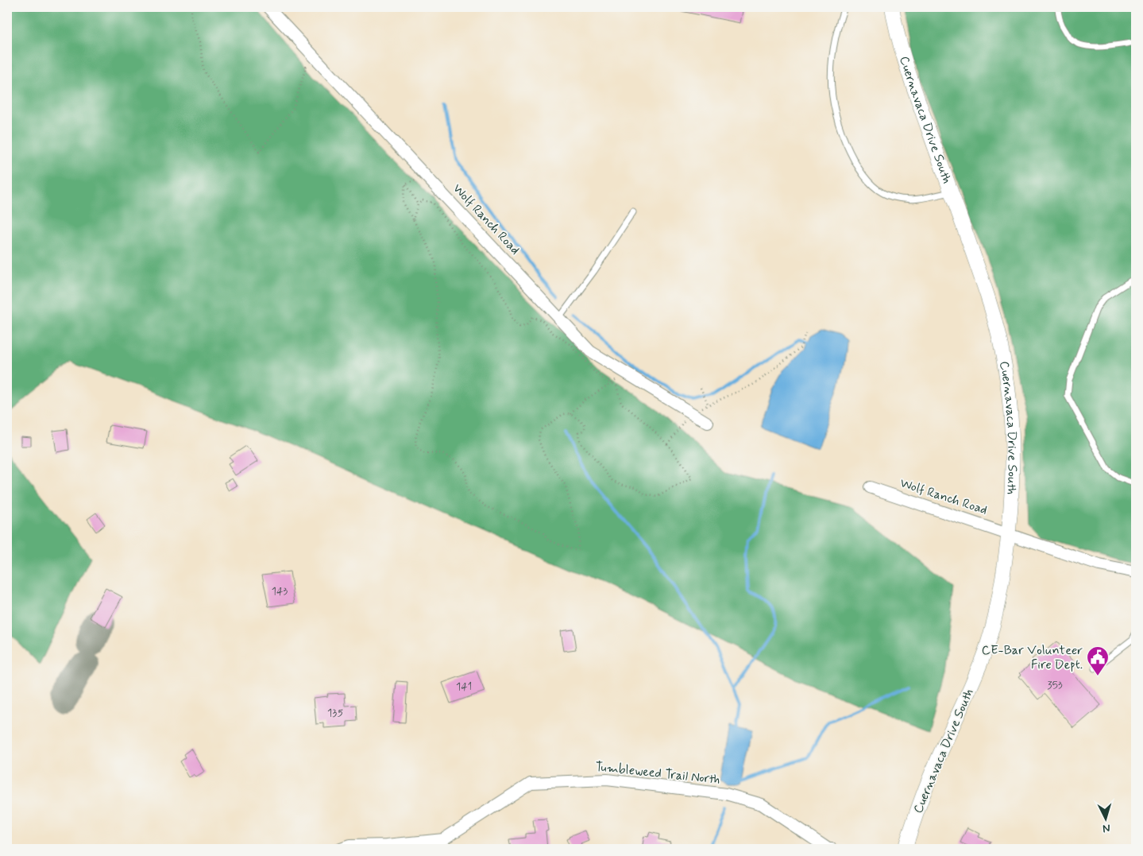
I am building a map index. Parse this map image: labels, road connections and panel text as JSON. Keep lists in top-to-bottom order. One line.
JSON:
{"streets":{"street":["Cuernavaca Drive South","Wolf Ranch Road","Tumbleweed Trail North"]},"crossings":[["Cuernavaca Drive South","Wolf Ranch Road"]],"places":{"public building":["CE-Bar Volunteer Fire Dept."]},"house_numbers":["143","353","141","135"],"north":"bottom"}
